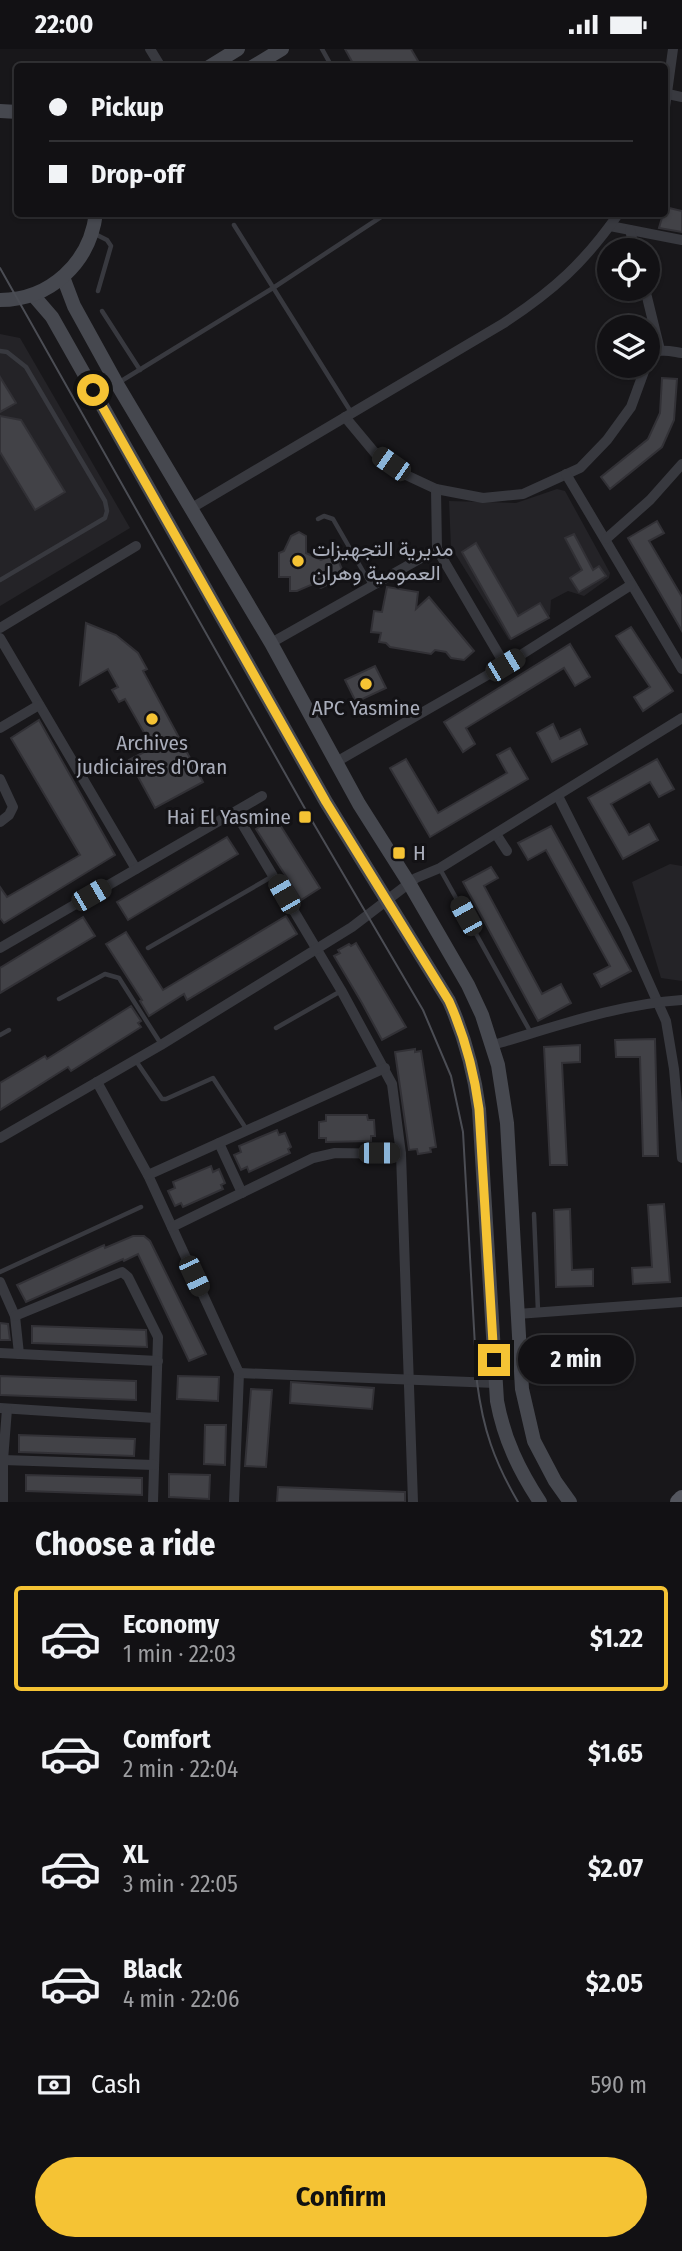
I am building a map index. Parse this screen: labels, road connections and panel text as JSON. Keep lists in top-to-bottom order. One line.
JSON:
{"places":{"other":["مديرية التجهيزات العمومية وهران","APC Yasmine","Archives judiciaires d'Oran"],"transit":["Hai El Yasmine","H"]},"page":{"status":"22:00","banner":["Pickup","Drop-off"],"bubble":"2 min","heading":"Choose a ride","list":[{"name":"Economy","note":"1 min · 22:03","value":"$1.22"},{"name":"Comfort","note":"2 min · 22:04","value":"$1.65"},{"name":"XL","note":"3 min · 22:05","value":"$2.07"},{"name":"Black","note":"4 min · 22:06","value":"$2.05"}],"pay":["Cash","590 m"],"buttons":"Confirm"}}
